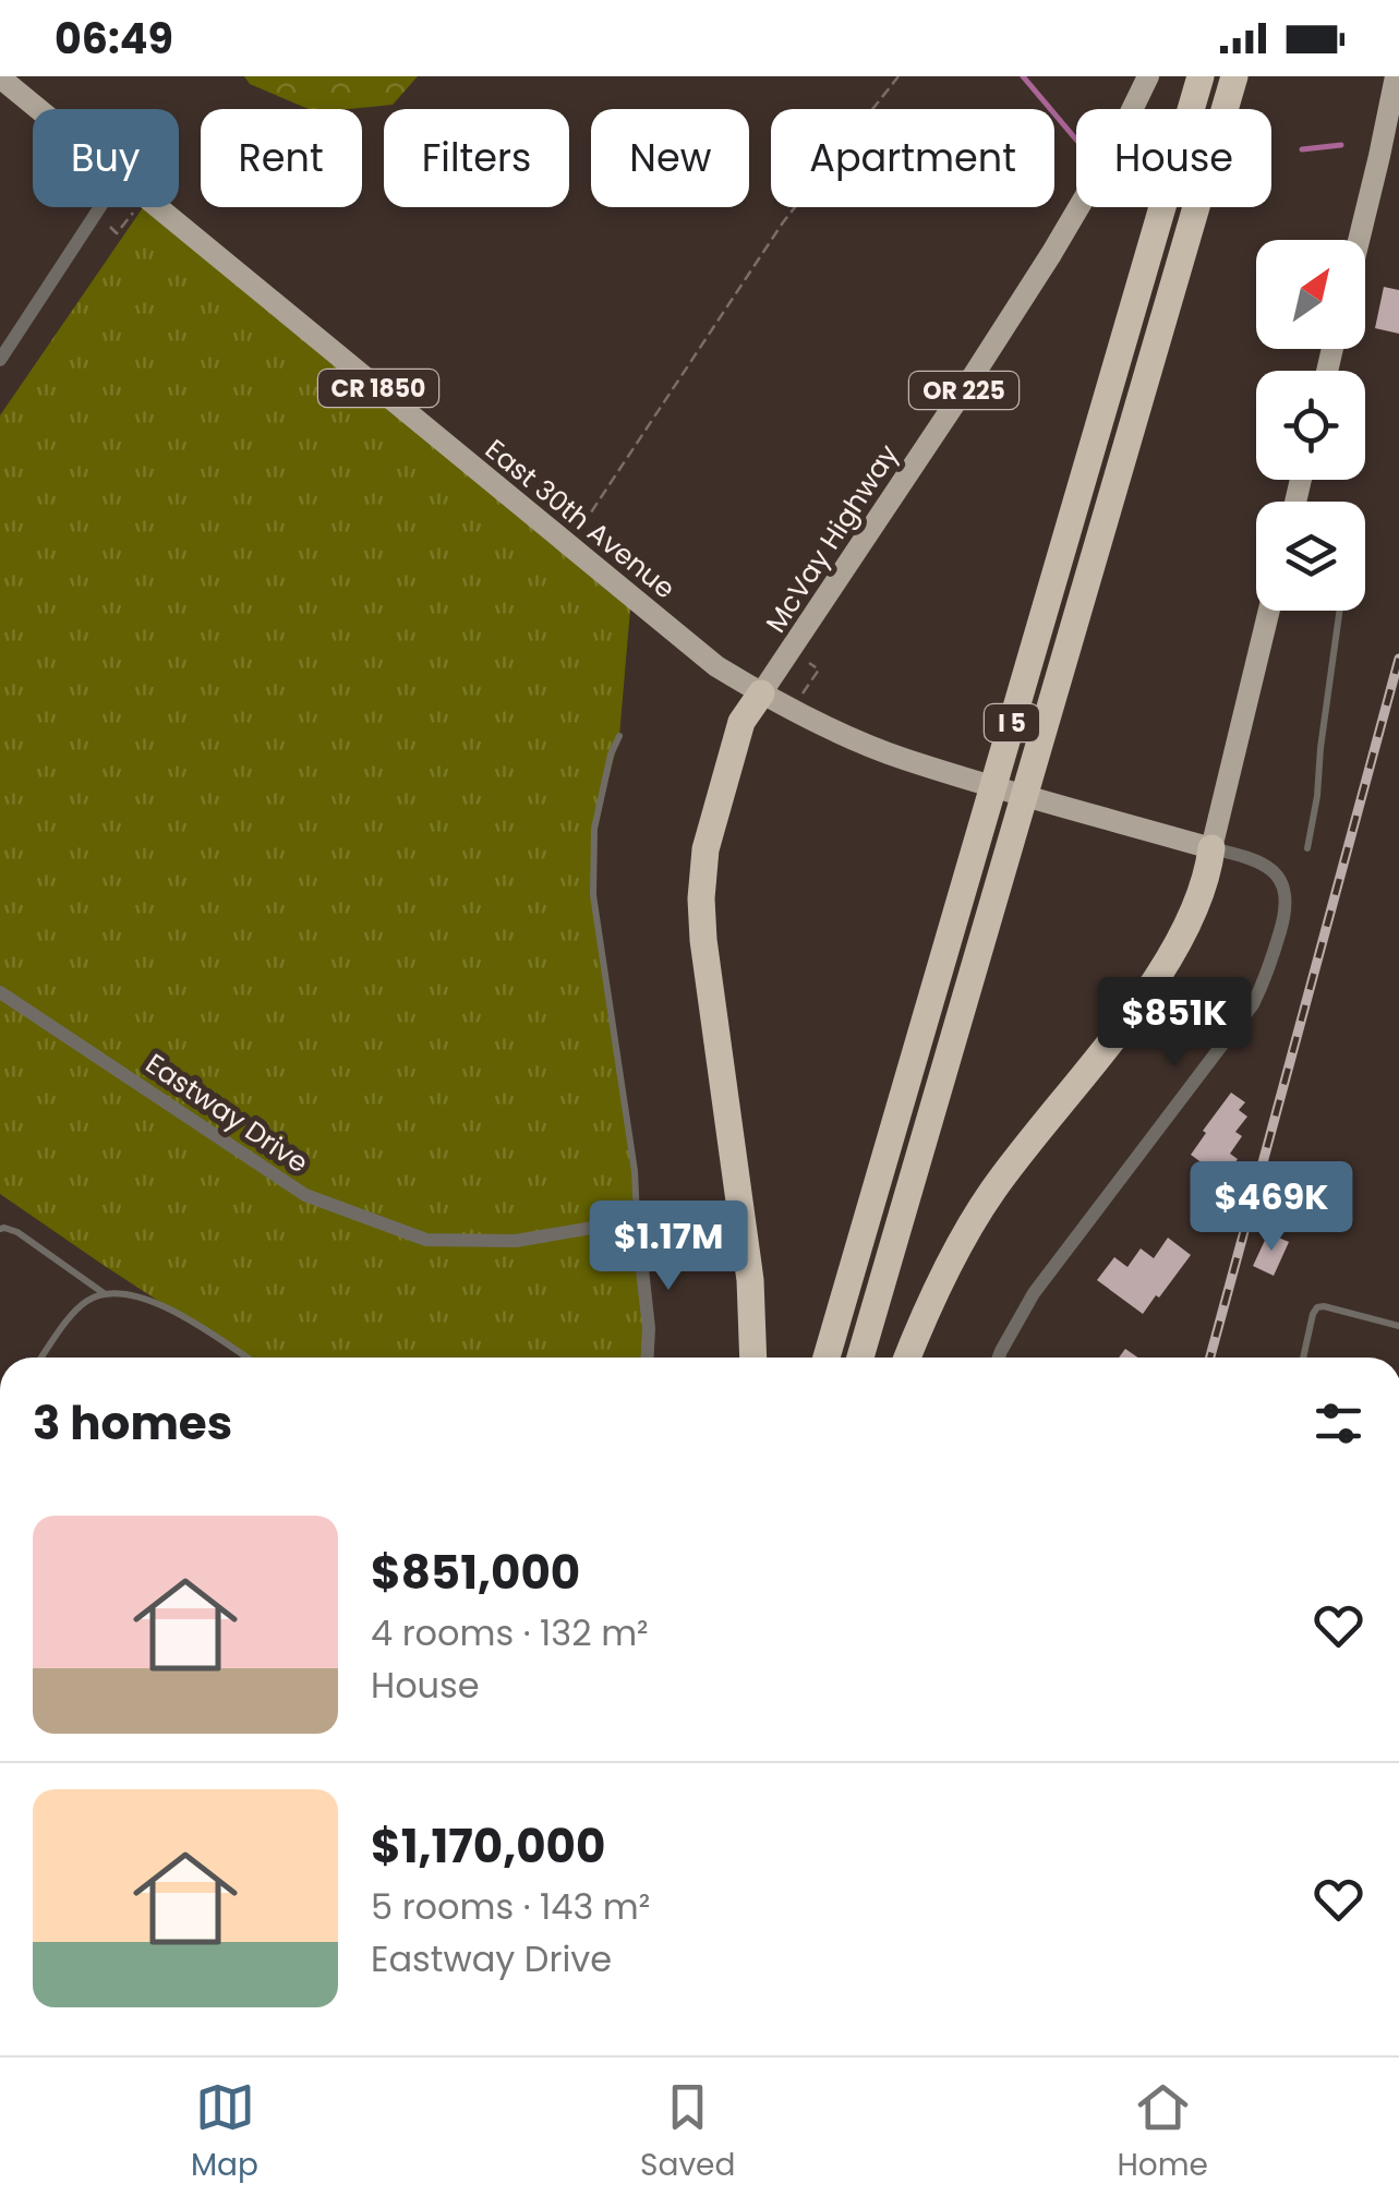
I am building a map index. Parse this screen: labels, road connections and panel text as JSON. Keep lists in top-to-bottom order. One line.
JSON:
{"streets":{"highway":["OR 225","I 5"],"main road":["CR 1850","East 30th Avenue","McVay Highway"],"street":["Eastway Drive"]},"crossings":[["OR 225","East 30th Avenue"],["OR 225","McVay Highway"],["East 30th Avenue","McVay Highway"]],"north":"top right","page":{"status":"06:49","chip":["Buy","Rent","Filters","New","Apartment","House"],"price":["$851K","$469K","$1.17M"],"heading":"3 homes","list":[{"name":"$851,000","note":"4 rooms · 132 m² · House"},{"name":"$1,170,000","note":"5 rooms · 143 m² · Eastway Drive"}],"tabs":["Map","Saved","Home"]}}
